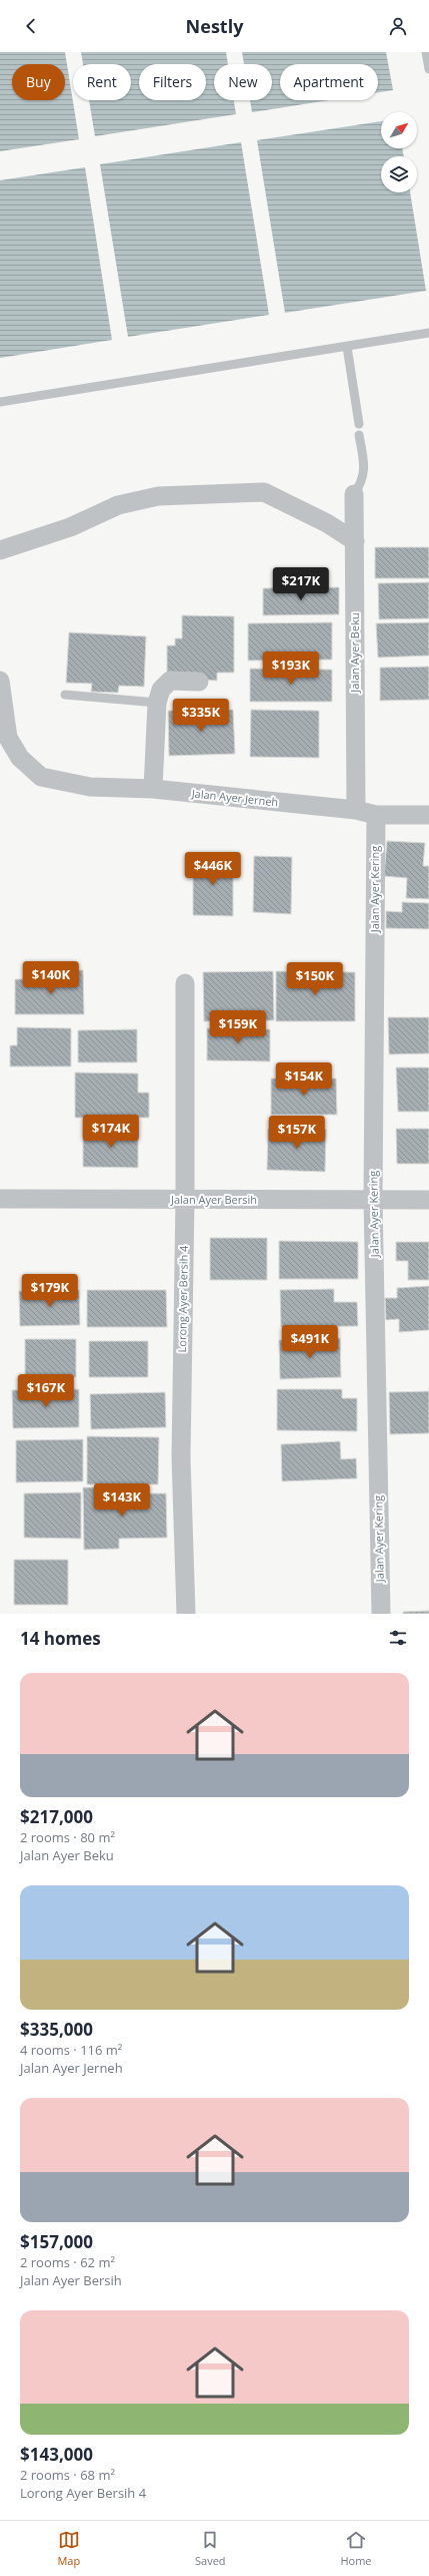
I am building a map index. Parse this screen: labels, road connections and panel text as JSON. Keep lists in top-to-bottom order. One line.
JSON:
{"streets":{"street":["Jalan Ayer Beku","Jalan Ayer Jerneh","Jalan Ayer Kering","Jalan Ayer Bersih","Lorong Ayer Bersih 4"]},"crossings":[["Jalan Ayer Beku","Jalan Ayer Jerneh"],["Jalan Ayer Jerneh","Jalan Ayer Kering"],["Jalan Ayer Kering","Jalan Ayer Bersih"],["Jalan Ayer Bersih","Lorong Ayer Bersih 4"]],"north":"top right","page":{"header":"Nestly","chip":["Buy","Rent","Filters","New","Apartment"],"price":["$217K","$193K","$335K","$446K","$140K","$150K","$159K","$154K","$174K","$157K","$179K","$491K","$167K","$143K"],"heading":"14 homes","list":[{"name":"$217,000","note":"2 rooms · 80 m² · Jalan Ayer Beku"},{"name":"$335,000","note":"4 rooms · 116 m² · Jalan Ayer Jerneh"},{"name":"$157,000","note":"2 rooms · 62 m² · Jalan Ayer Bersih"},{"name":"$143,000","note":"2 rooms · 68 m² · Lorong Ayer Bersih 4"}],"tabs":["Map","Saved","Home"]}}
